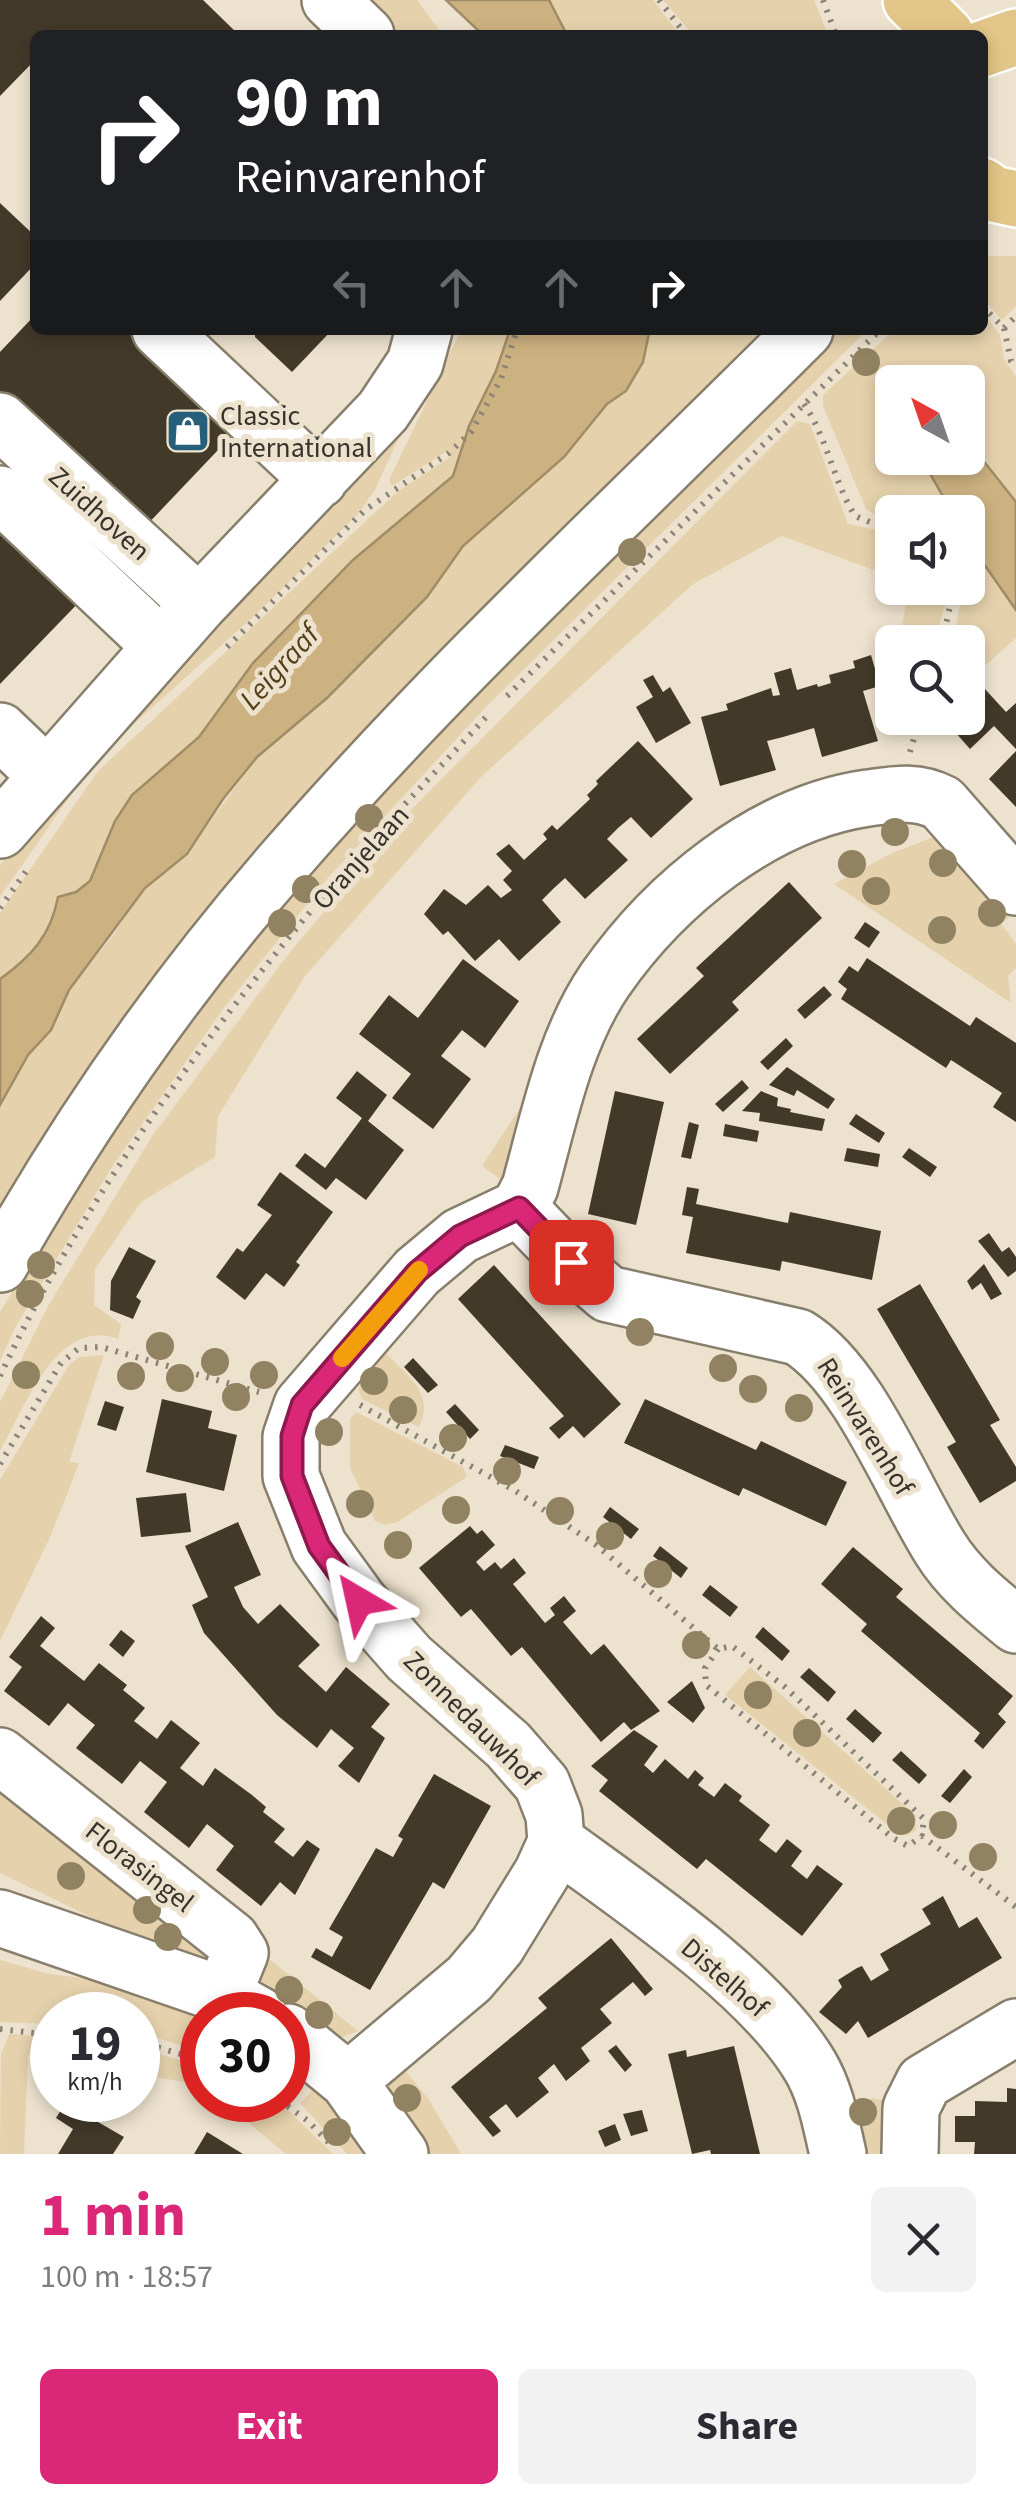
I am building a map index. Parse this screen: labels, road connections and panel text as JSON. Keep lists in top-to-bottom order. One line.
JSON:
{"streets":{"street":["Zuidhoven","Oranjelaan","Reinvarenhof","Zonnedauwhof","Florasingel","Distelhof"]},"crossings":[["Reinvarenhof","Zonnedauwhof"],["Zonnedauwhof","Distelhof"]],"water":["Leigraaf"],"places":{"shop":["Classic International"]},"north":"top left","page":{"turn":["90 m","Reinvarenhof"],"speed":"19 km/h","limit":"30","heading":["1 min","100 m · 18:57"],"buttons":["Exit","Share"]}}
